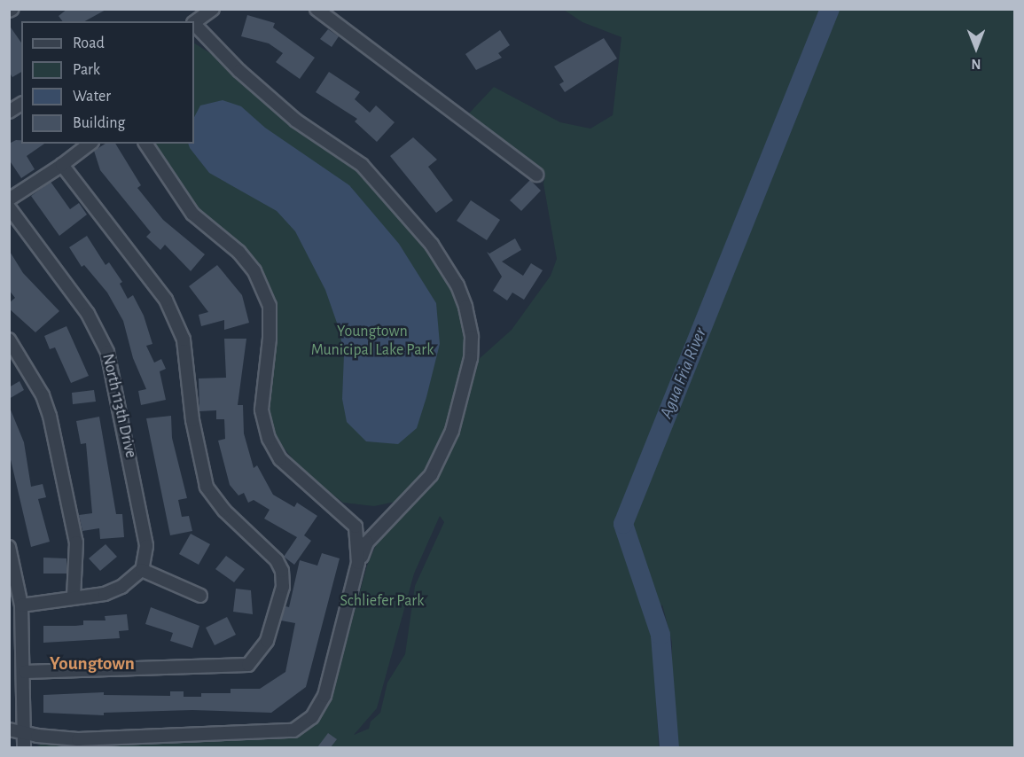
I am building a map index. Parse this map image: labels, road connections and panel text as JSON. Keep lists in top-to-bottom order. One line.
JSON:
{"streets":{"street":["North 113th Drive"]},"districts":["Youngtown"],"water":["Agua Fria River"],"parks":["Youngtown Municipal Lake Park","Schliefer Park"],"legend":["Road","Park","Water","Building"],"north":"bottom"}
